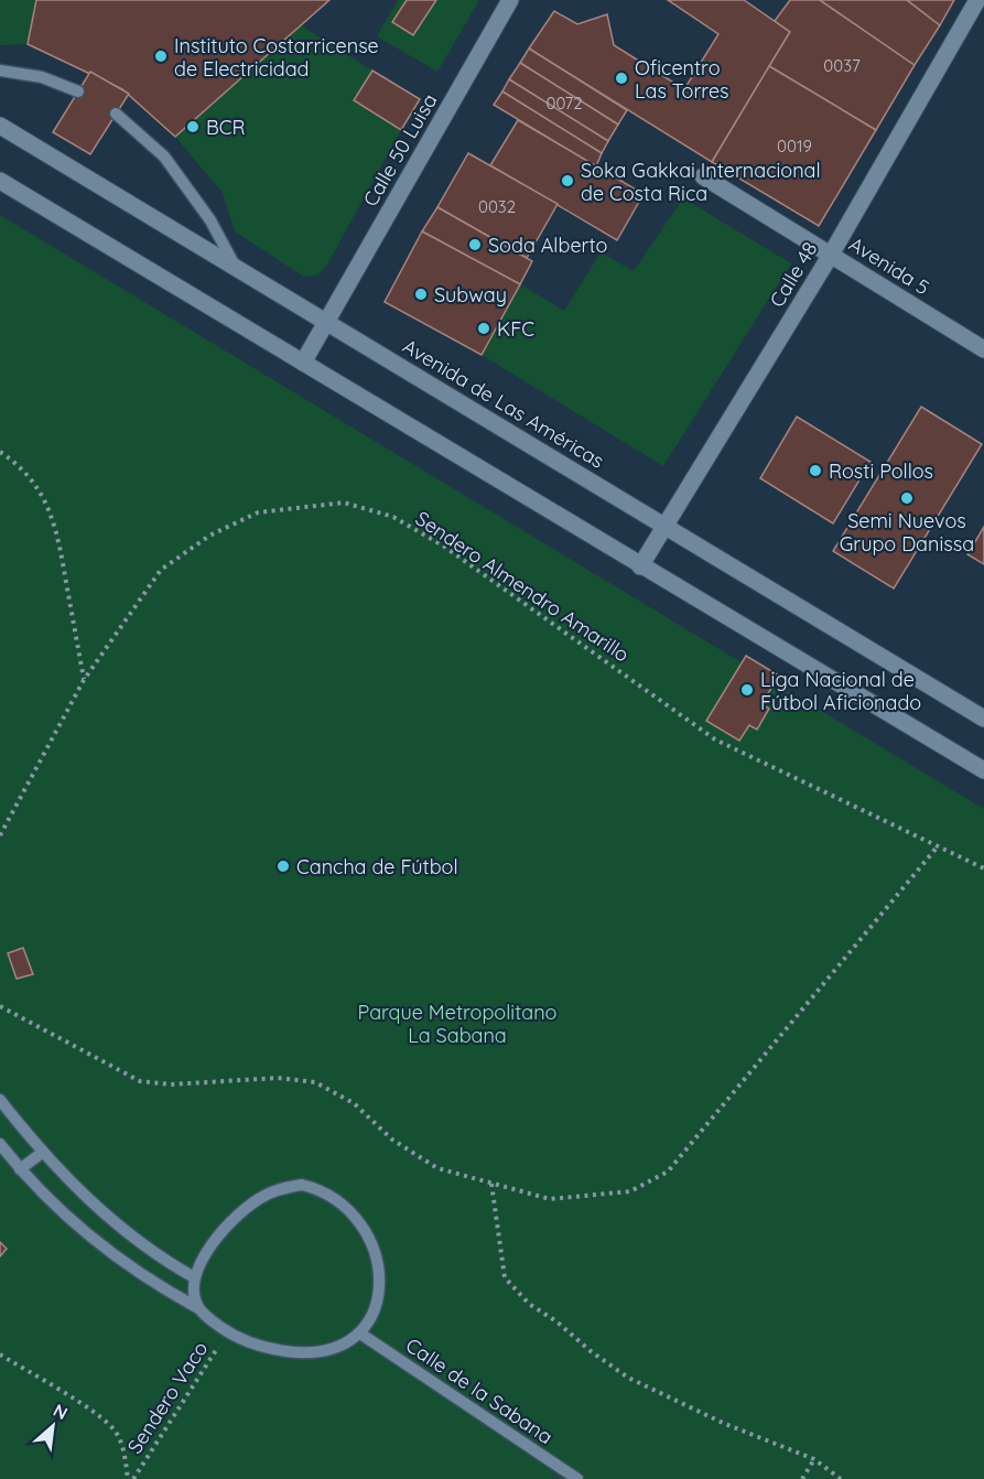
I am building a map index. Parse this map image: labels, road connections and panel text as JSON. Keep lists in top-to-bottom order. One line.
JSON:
{"streets":{"main road":["Calle 50 Luisa","Avenida 5","Calle 48","Avenida de Las Américas"],"lane":["Calle de la Sabana"],"path":["Sendero Almendro Amarillo","Sendero Vaco"]},"crossings":[["Calle 50 Luisa","Avenida de Las Américas"],["Avenida 5","Calle 48"],["Calle 48","Avenida de Las Américas"],["Calle de la Sabana","Sendero Vaco"]],"parks":["Parque Metropolitano La Sabana"],"places":["Instituto Costarricense de Electricidad","Oficentro Las Torres","BCR","Soka Gakkai Internacional de Costa Rica","Soda Alberto","Subway","KFC","Rosti Pollos","Semi Nuevos Grupo Danissa","Liga Nacional de Fútbol Aficionado","Cancha de Fútbol"],"house_numbers":["0037","0072","0019","0032"],"north":"top right"}
